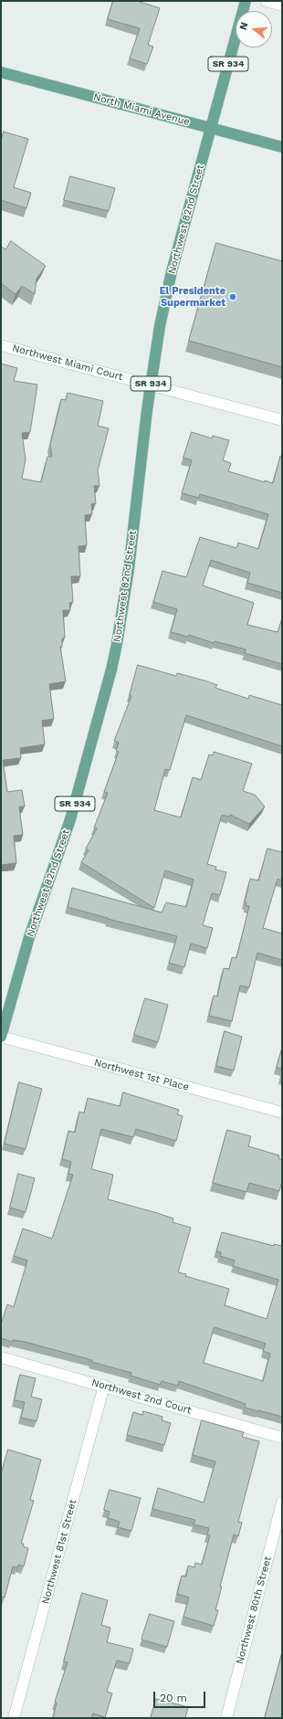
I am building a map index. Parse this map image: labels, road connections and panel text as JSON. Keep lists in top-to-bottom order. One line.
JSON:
{"streets":{"main road":["SR 934","North Miami Avenue","Northwest 82nd Street"],"street":["Northwest Miami Court","Northwest 1st Place","Northwest 2nd Court","Northwest 81st Street","Northwest 80th Street"]},"crossings":[["SR 934","North Miami Avenue"],["SR 934","Northwest 82nd Street"],["North Miami Avenue","Northwest 82nd Street"],["Northwest 82nd Street","Northwest Miami Court"],["Northwest 82nd Street","Northwest 1st Place"],["Northwest 2nd Court","Northwest 81st Street"]],"places":["El Presidente Supermarket"],"scale_bar":"20 m","north":"left"}
